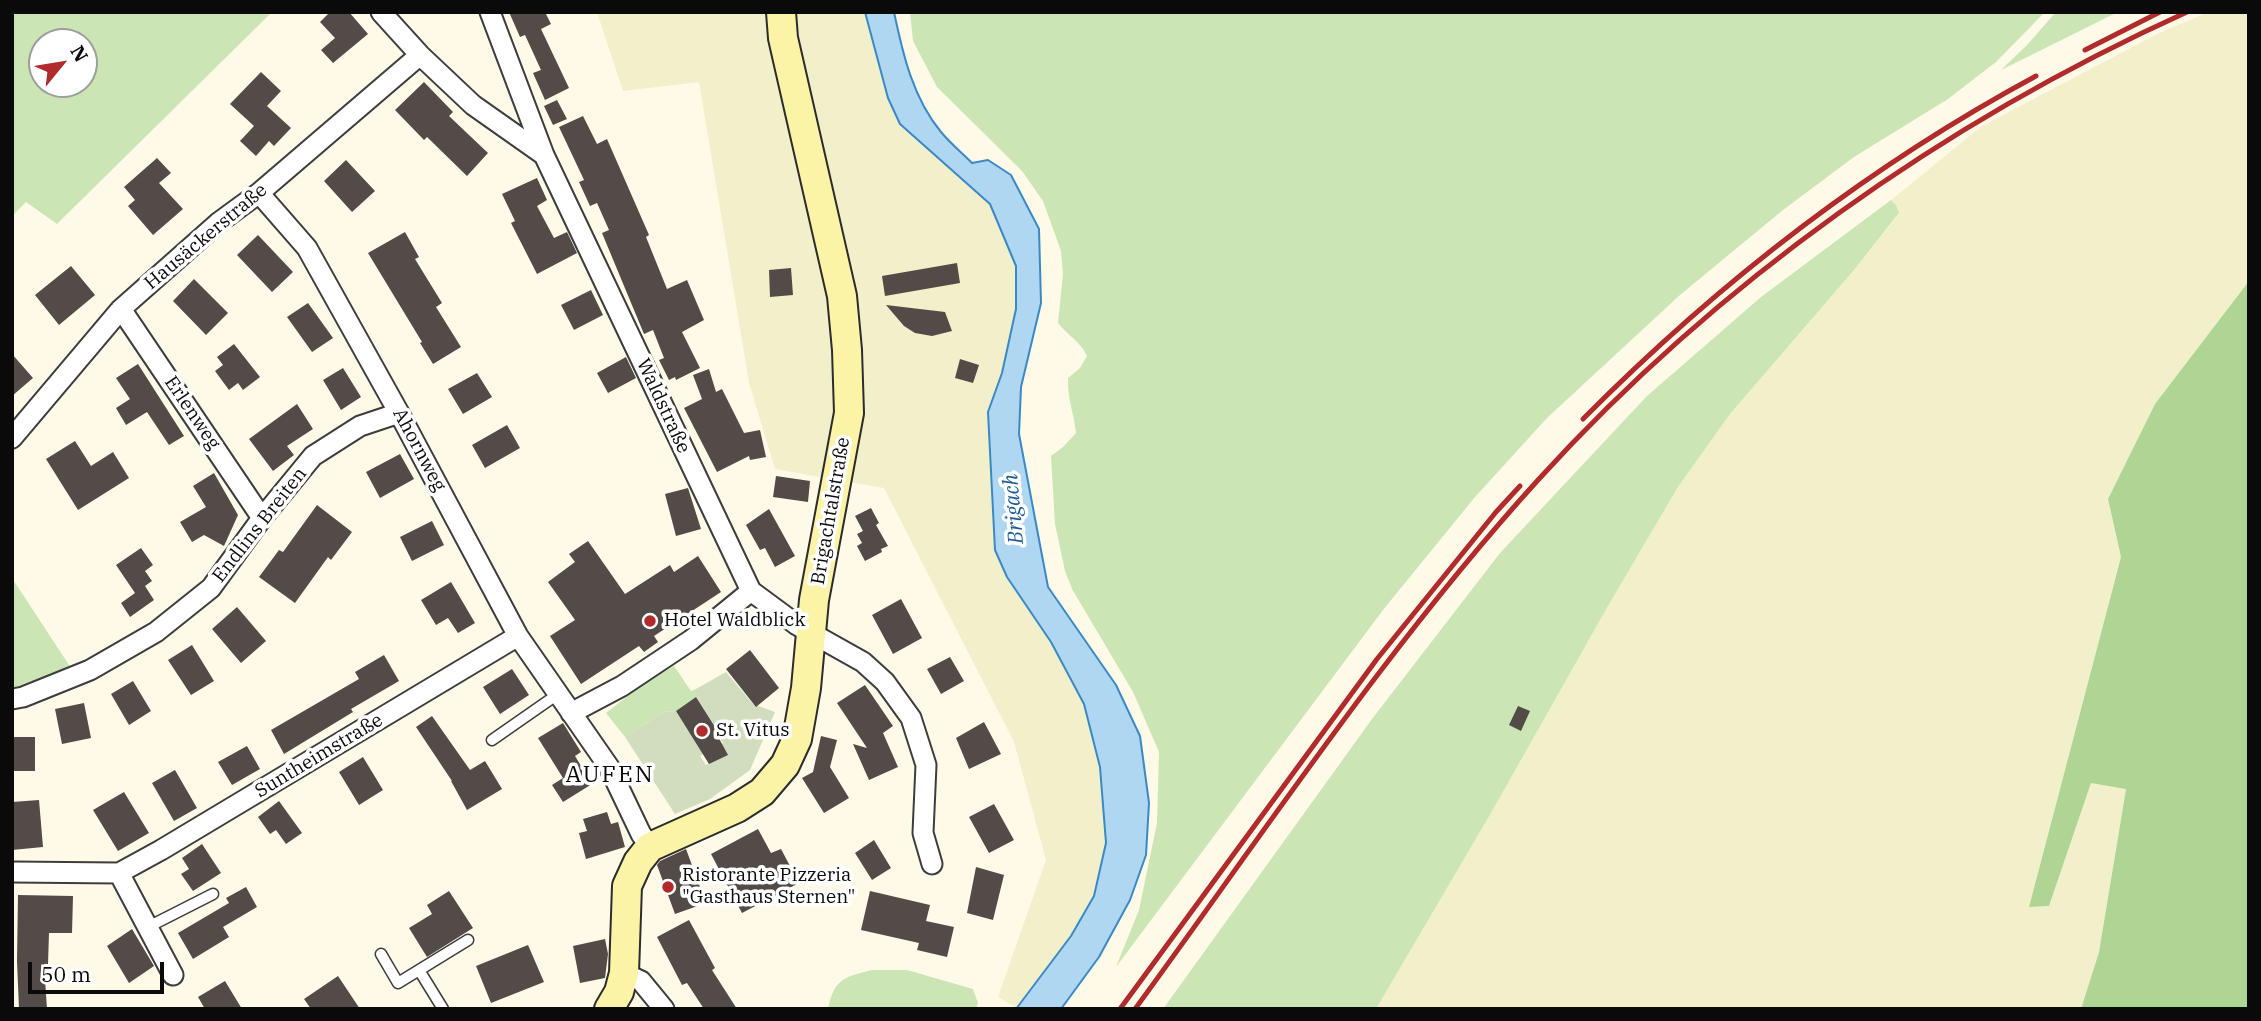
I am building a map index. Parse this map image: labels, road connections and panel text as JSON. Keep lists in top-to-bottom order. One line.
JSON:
{"streets":{"street":["Hausäckerstraße","Waldstraße","Erlenweg","Ahornweg","Brigachtalstraße","Endlins Breiten","Suntheimstraße"]},"crossings":[["Hausäckerstraße","Waldstraße"],["Hausäckerstraße","Erlenweg"],["Hausäckerstraße","Ahornweg"],["Waldstraße","Brigachtalstraße"],["Erlenweg","Endlins Breiten"],["Ahornweg","Brigachtalstraße"],["Ahornweg","Endlins Breiten"],["Ahornweg","Suntheimstraße"]],"districts":["AUFEN"],"water":["Brigach"],"places":["Hotel Waldblick","St. Vitus","Ristorante Pizzeria \"Gasthaus Sternen\""],"scale_bar":"50 m","north":"top right"}
